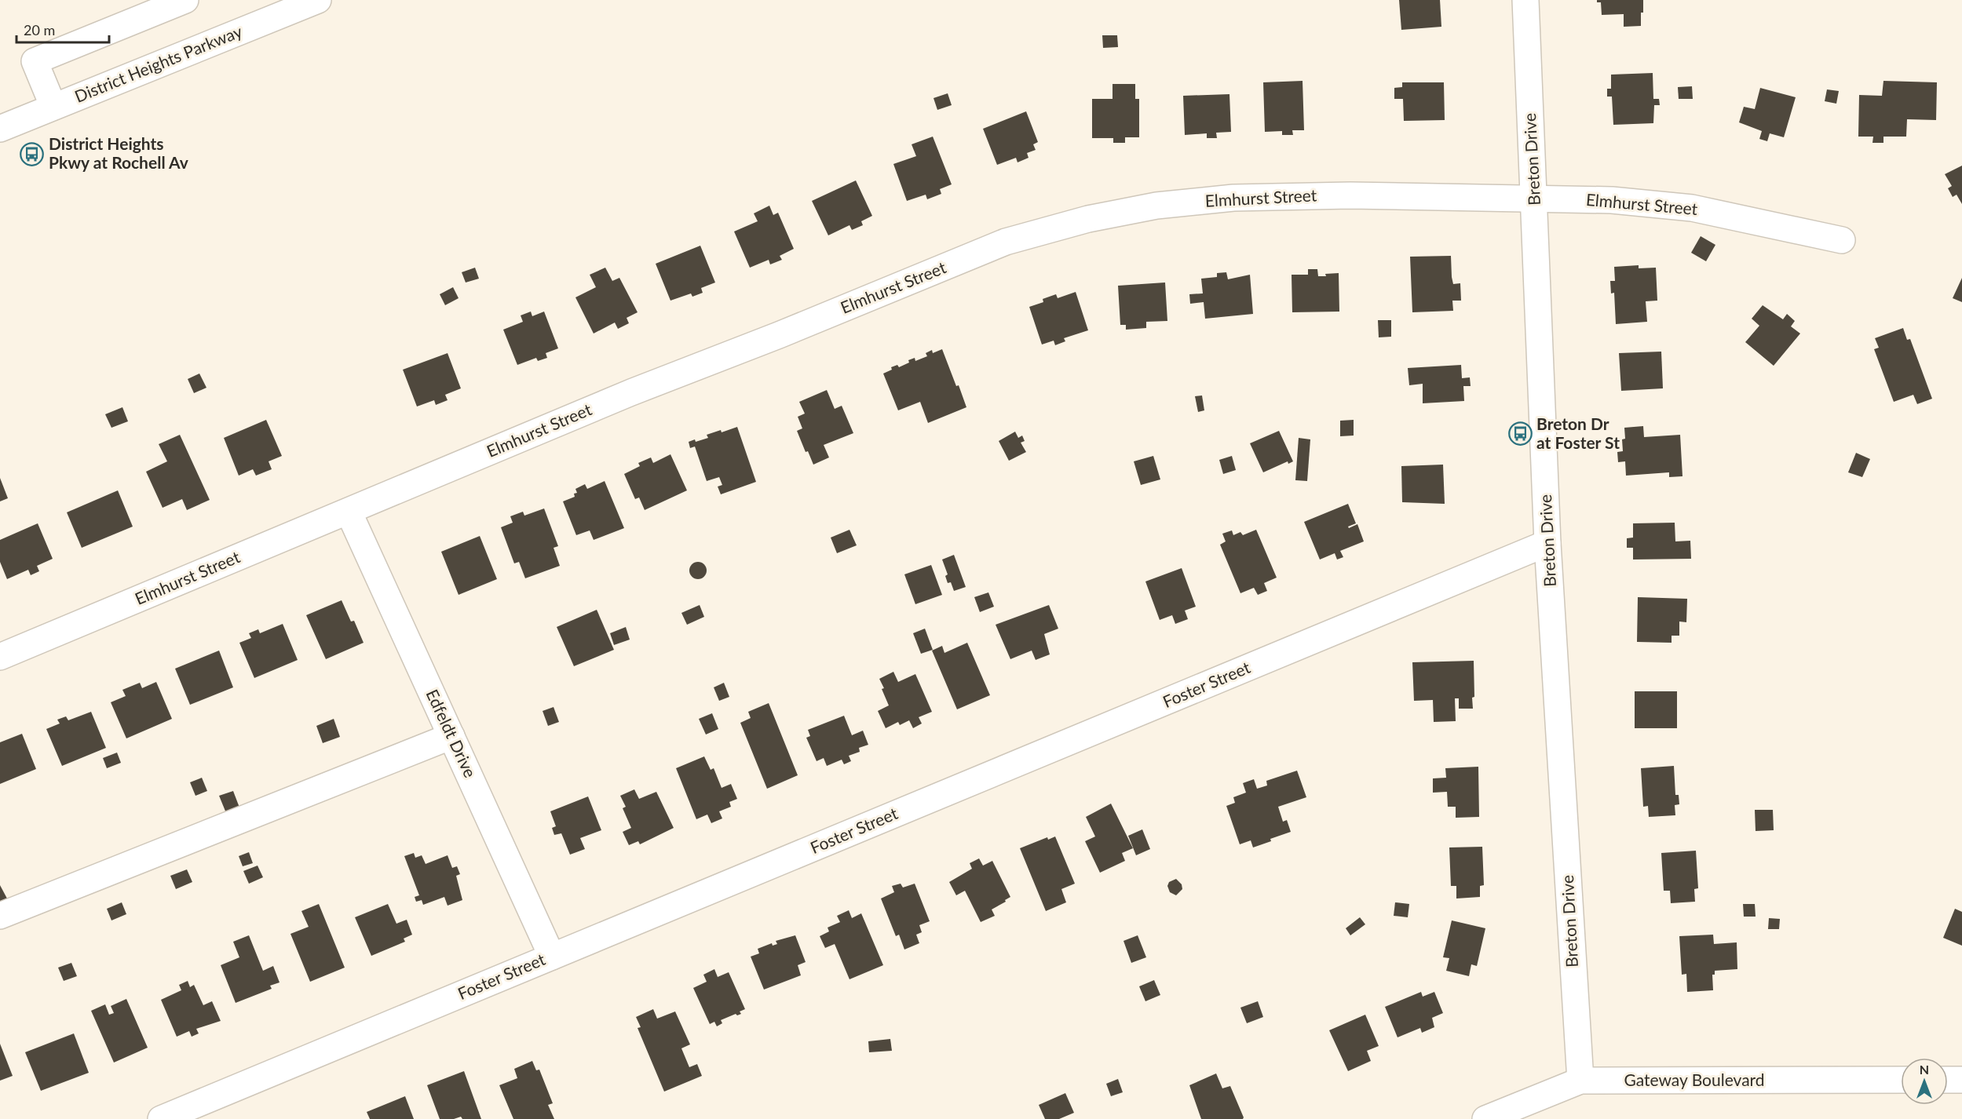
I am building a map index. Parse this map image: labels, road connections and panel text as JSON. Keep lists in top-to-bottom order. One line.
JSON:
{"streets":{"street":["District Heights Parkway","Breton Drive","Elmhurst Street","Foster Street","Edfeldt Drive","Gateway Boulevard"]},"crossings":[["Breton Drive","Elmhurst Street"],["Breton Drive","Foster Street"],["Breton Drive","Gateway Boulevard"],["Elmhurst Street","Edfeldt Drive"],["Foster Street","Edfeldt Drive"]],"places":{"bus stop":["District Heights Pkwy at Rochell Av","Breton Dr at Foster St"]},"scale_bar":"20 m","north":"top"}
